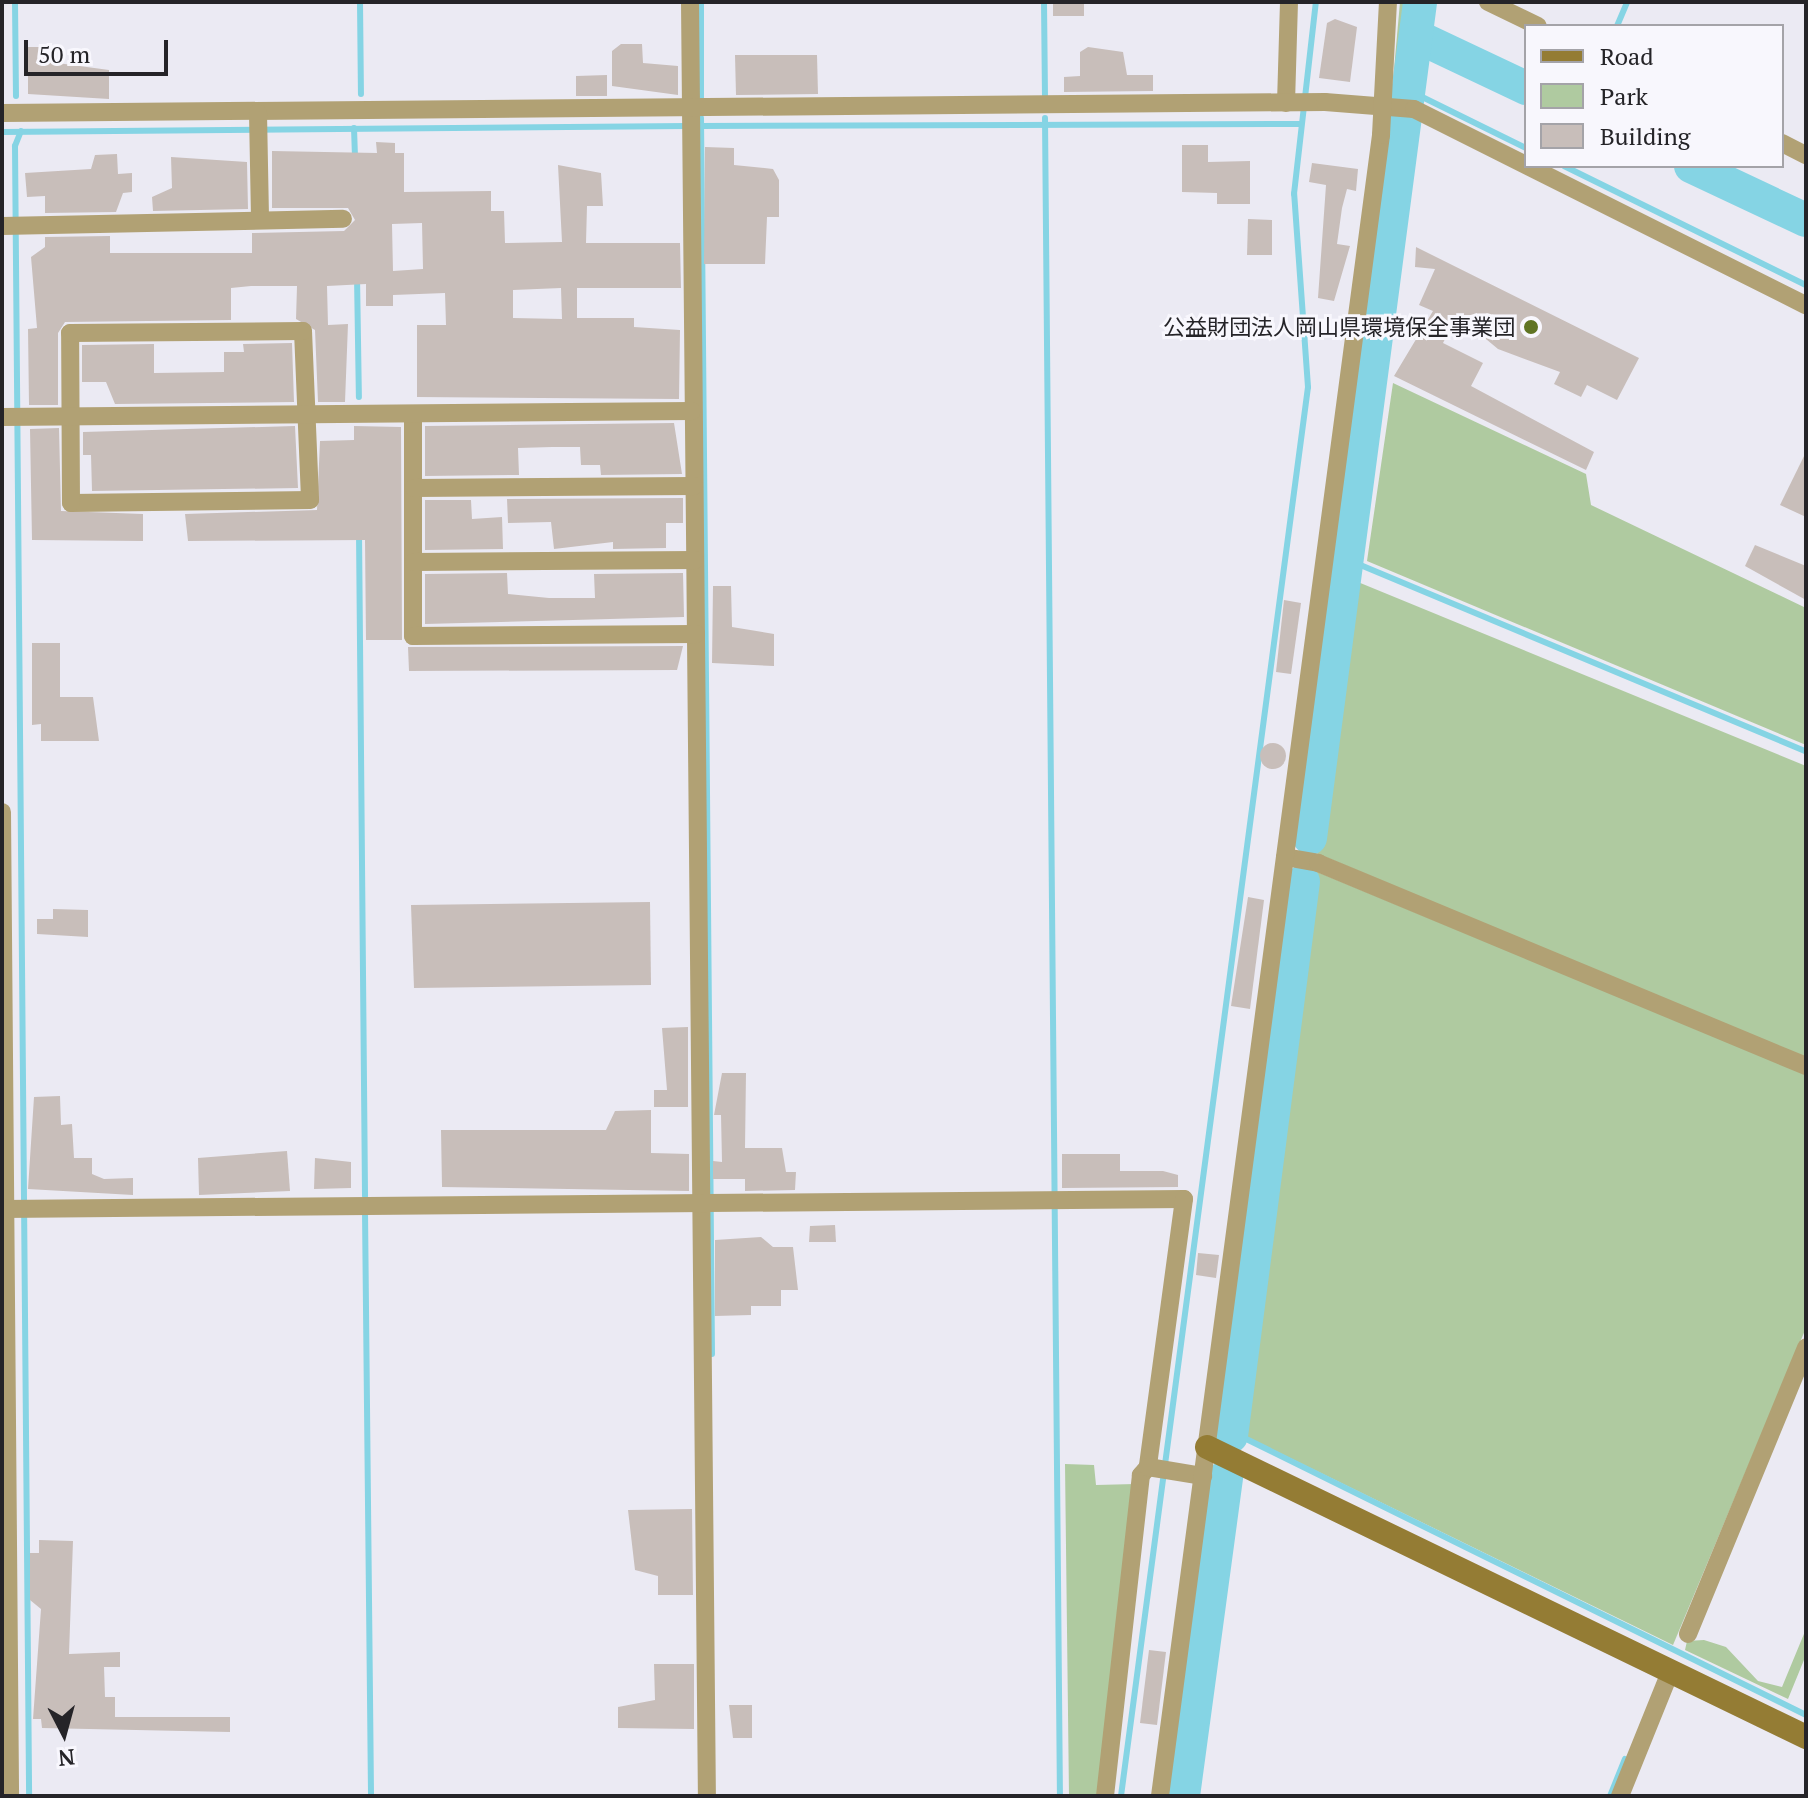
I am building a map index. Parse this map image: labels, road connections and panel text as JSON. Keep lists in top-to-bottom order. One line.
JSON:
{"places":["公益財団法人岡山県環境保全事業団"],"legend":["Road","Park","Building"],"scale_bar":"50 m","north":"bottom"}
